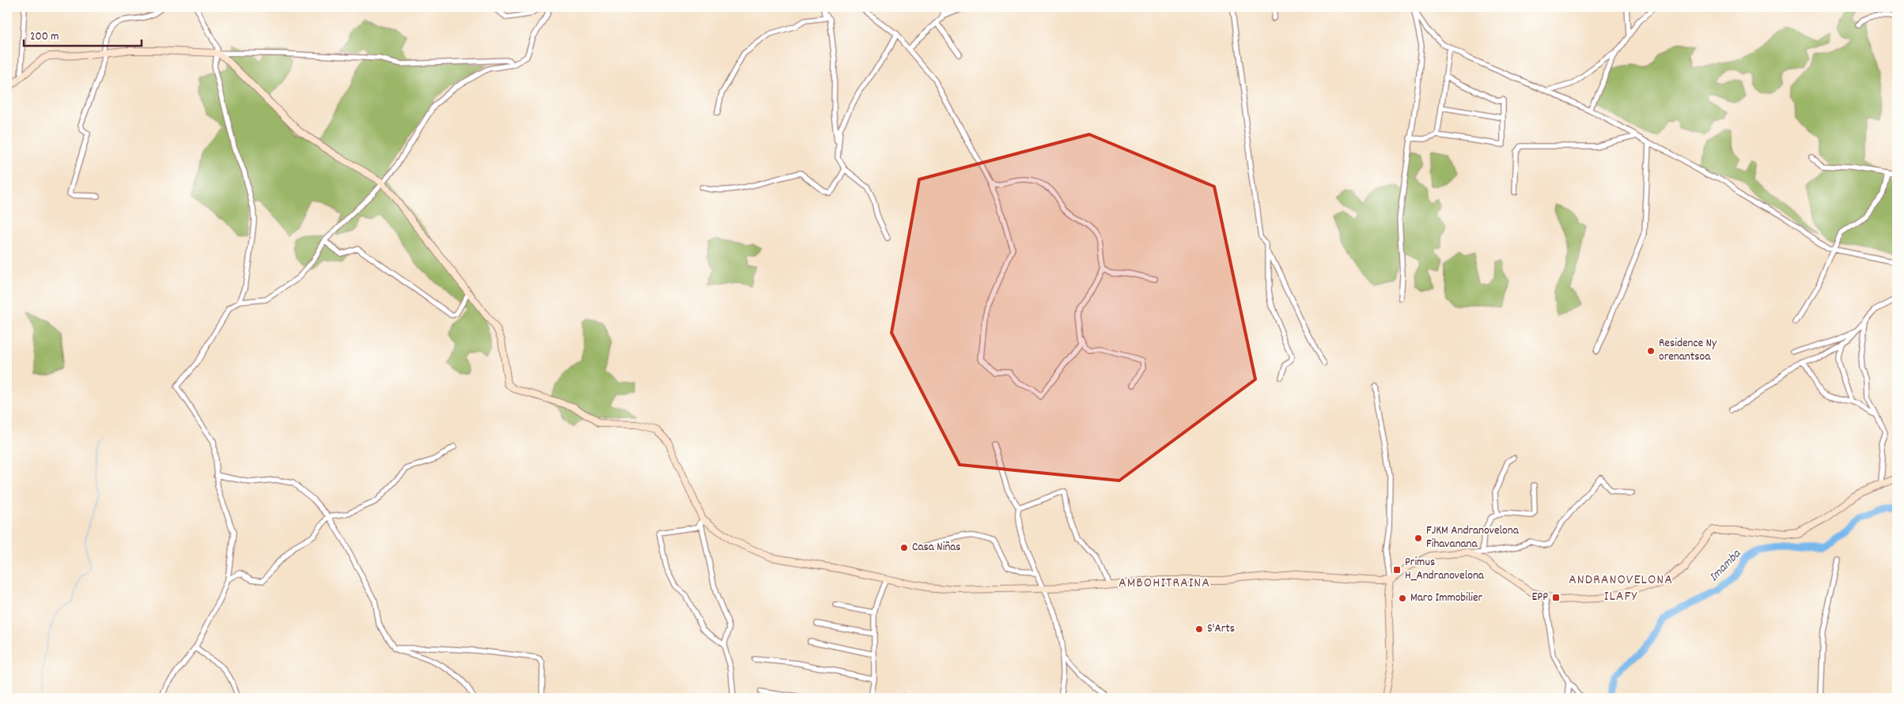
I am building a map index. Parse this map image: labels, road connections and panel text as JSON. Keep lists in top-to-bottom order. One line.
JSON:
{"districts":["ANDRANOVELONA ILAFY","AMBOHITRAINA"],"water":["Imamba"],"places":{"other":["Residence Ny orenantsoa","FJKM Andranovelona Fihavanana","Casa Niñas","Maro Immobilier","S'Arts"],"transit":["Primus H_Andranovelona","EPP"]},"scale_bar":"200 m"}
